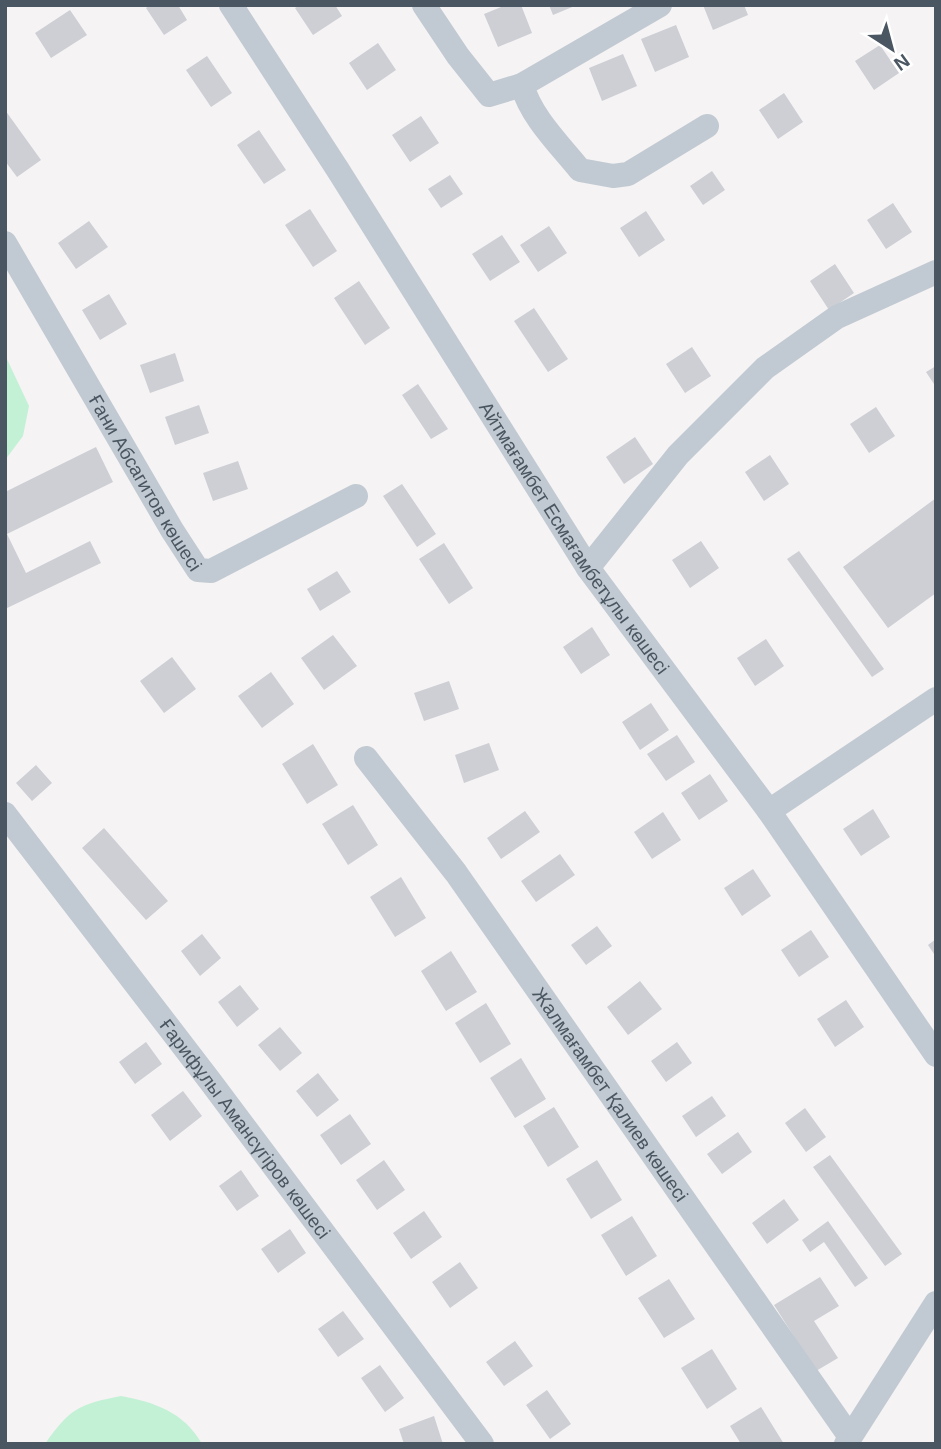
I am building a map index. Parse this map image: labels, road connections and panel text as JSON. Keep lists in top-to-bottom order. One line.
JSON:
{"streets":{"street":["Ғани Абсагитов көшесі","Айтмағамбет Есмағамбетұлы көшесі","Жалмағамбет Қалиев көшесі","Ғарифұлы Амансүгіров көшесі"]},"north":"bottom right"}
